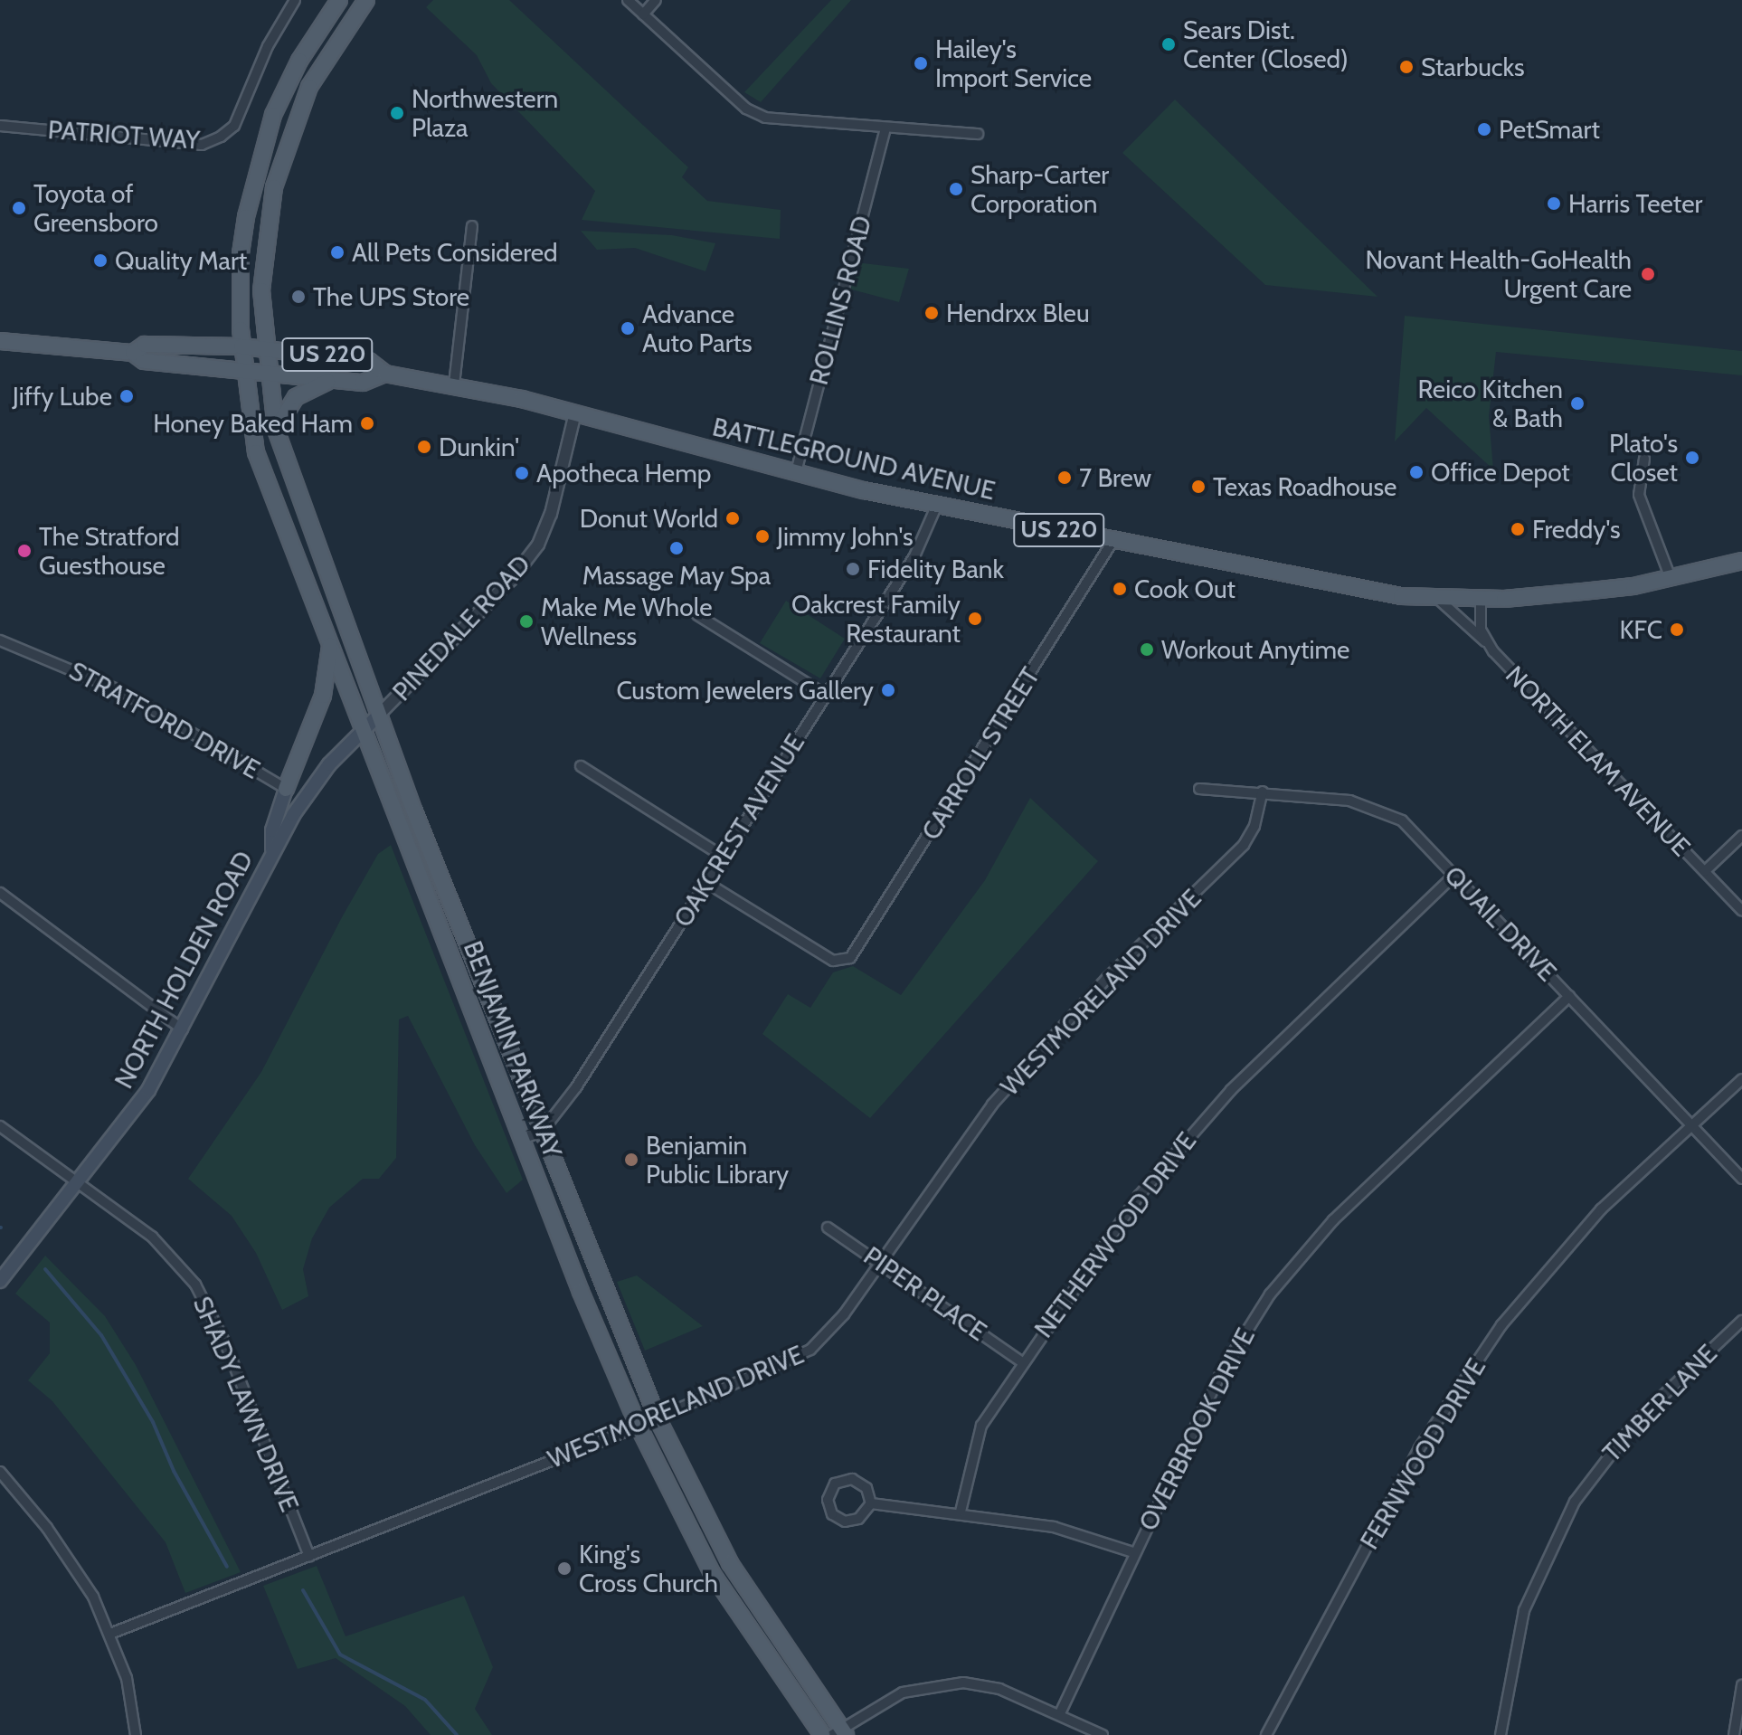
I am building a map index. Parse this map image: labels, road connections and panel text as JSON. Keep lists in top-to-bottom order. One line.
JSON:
{"streets":{"main road":["US 220","BATTLEGROUND AVENUE","NORTH HOLDEN ROAD","BENJAMIN PARKWAY"],"street":["PATRIOT WAY","ROLLINS ROAD","PINEDALE ROAD","STRATFORD DRIVE","CARROLL STREET","NORTH ELAM AVENUE","OAKCREST AVENUE","QUAIL DRIVE","WESTMORELAND DRIVE","NETHERWOOD DRIVE","PIPER PLACE","TIMBER LANE","SHADY LAWN DRIVE","OVERBROOK DRIVE","FERNWOOD DRIVE"]},"crossings":[["ROLLINS ROAD","BATTLEGROUND AVENUE"],["BATTLEGROUND AVENUE","PINEDALE ROAD"],["BATTLEGROUND AVENUE","CARROLL STREET"],["BATTLEGROUND AVENUE","NORTH ELAM AVENUE"],["BATTLEGROUND AVENUE","OAKCREST AVENUE"],["BATTLEGROUND AVENUE","BENJAMIN PARKWAY"],["PINEDALE ROAD","NORTH HOLDEN ROAD"],["PINEDALE ROAD","BENJAMIN PARKWAY"],["CARROLL STREET","OAKCREST AVENUE"],["OAKCREST AVENUE","BENJAMIN PARKWAY"],["QUAIL DRIVE","WESTMORELAND DRIVE"],["QUAIL DRIVE","NETHERWOOD DRIVE"],["QUAIL DRIVE","OVERBROOK DRIVE"],["QUAIL DRIVE","FERNWOOD DRIVE"],["NORTH HOLDEN ROAD","BENJAMIN PARKWAY"],["NORTH HOLDEN ROAD","SHADY LAWN DRIVE"],["WESTMORELAND DRIVE","BENJAMIN PARKWAY"],["WESTMORELAND DRIVE","PIPER PLACE"],["WESTMORELAND DRIVE","SHADY LAWN DRIVE"],["NETHERWOOD DRIVE","PIPER PLACE"]],"places":["Sears Dist. Center (Closed)","Hailey's Import Service","Starbucks","Northwestern Plaza","PetSmart","Sharp-Carter Corporation","Harris Teeter","Toyota of Greensboro","All Pets Considered","Quality Mart","Novant Health-GoHealth Urgent Care","The UPS Store","Hendrxx Bleu","Advance Auto Parts","Jiffy Lube","Reico Kitchen & Bath","Honey Baked Ham","Dunkin'","Plato's Closet","Office Depot","Apotheca Hemp","7 Brew","Texas Roadhouse","Donut World","Freddy's","Jimmy John's","Massage May Spa","The Stratford Guesthouse","Fidelity Bank","Cook Out","Oakcrest Family Restaurant","Make Me Whole Wellness","KFC","Workout Anytime","Custom Jewelers Gallery","Benjamin Public Library","King's Cross Church"]}
